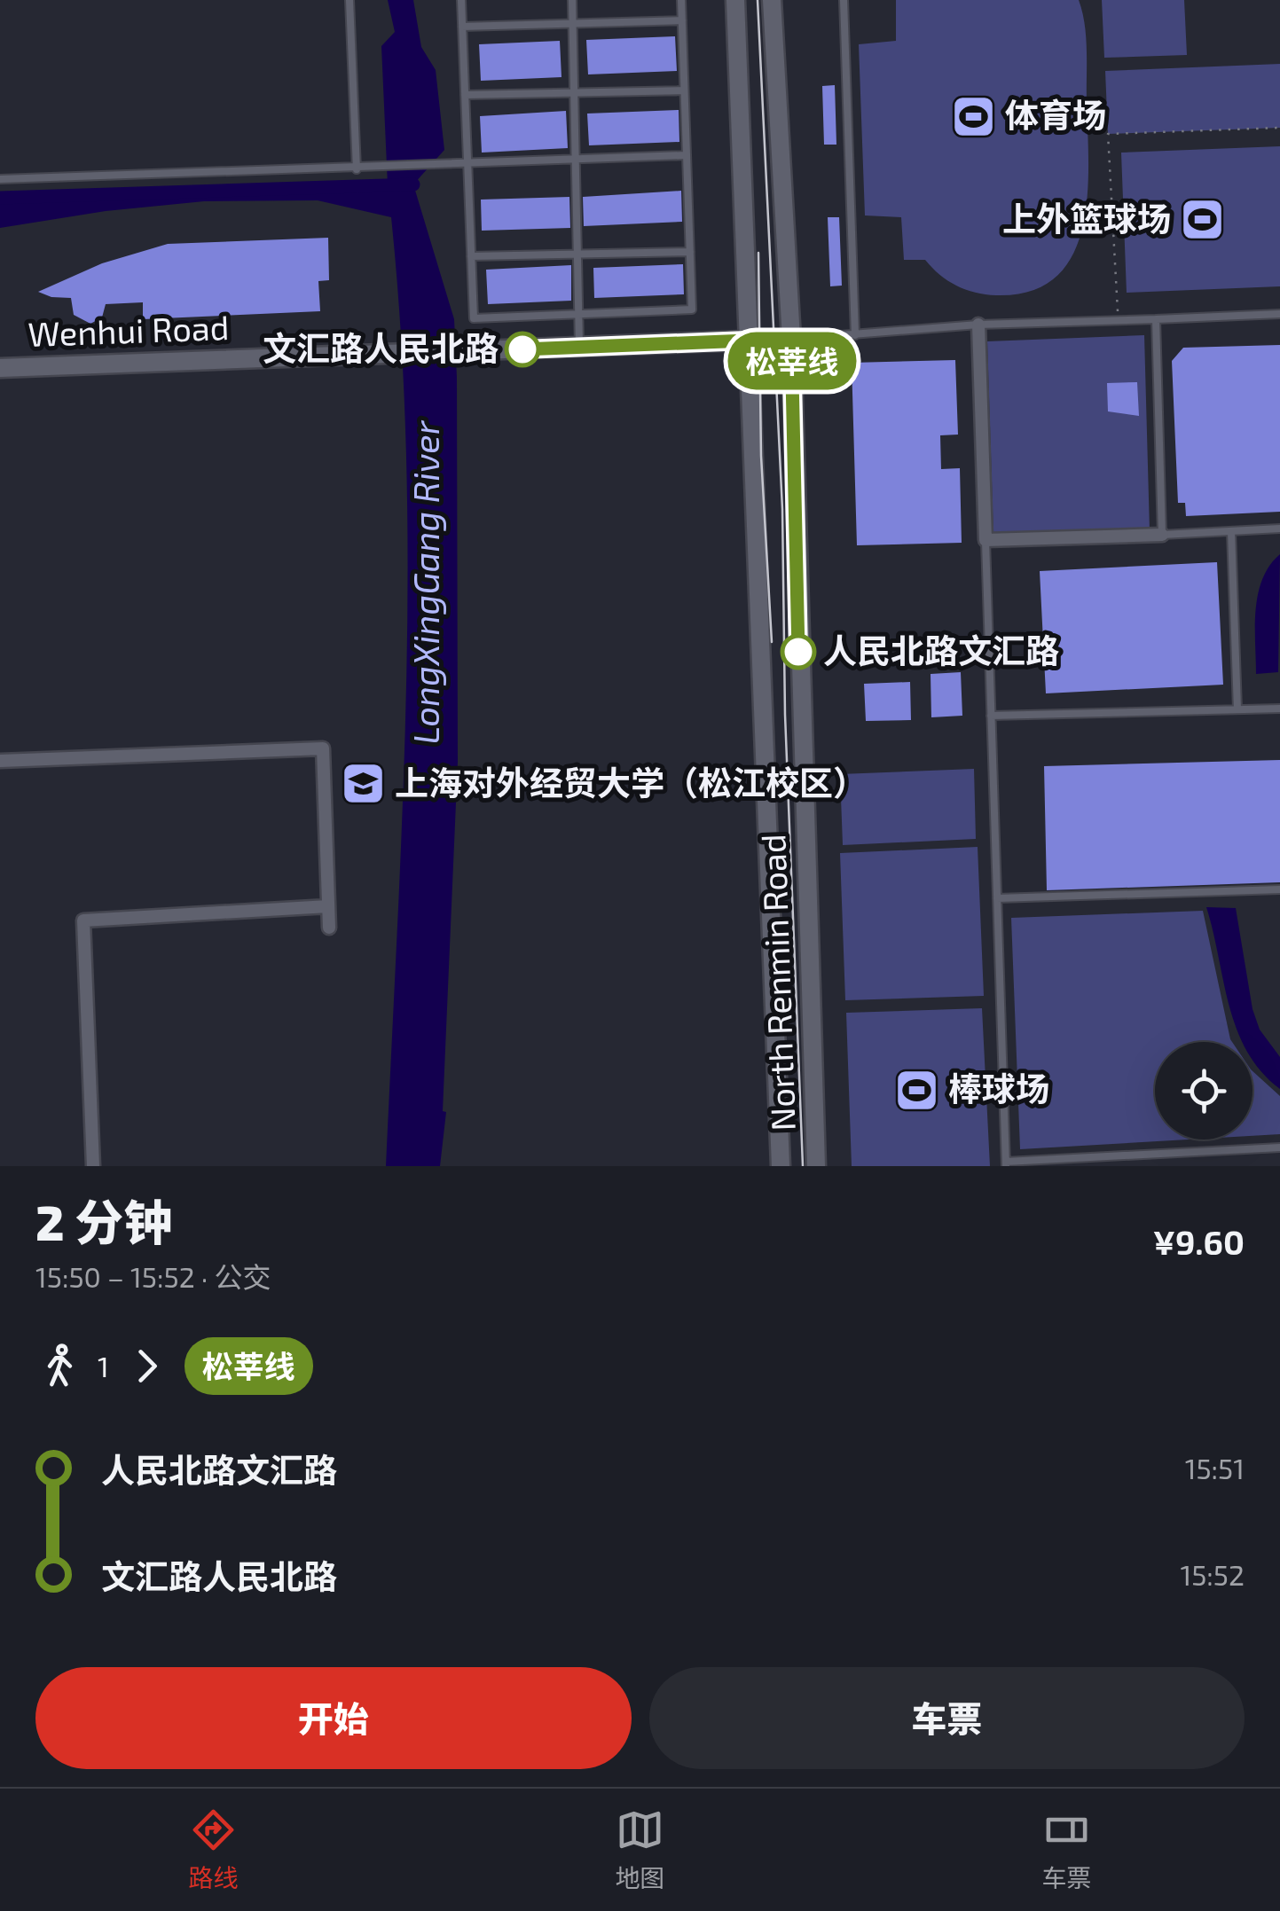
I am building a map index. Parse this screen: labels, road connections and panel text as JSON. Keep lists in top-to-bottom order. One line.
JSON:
{"streets":{"main road":["Wenhui Road","North Renmin Road"]},"crossings":[["Wenhui Road","North Renmin Road"]],"water":["LongXingGang River"],"places":{"sports":["体育场","上外篮球场","棒球场"],"other":["文汇路人民北路","人民北路文汇路"],"school or university":["上海对外经贸大学（松江校区）"]},"lines":["bus line 松莘线"],"page":{"on_map":"松莘线","heading":["2 分钟","15:50 – 15:52 · 公交","¥9.60"],"legs":["1","松莘线"],"list":[{"name":"人民北路文汇路","value":"15:51"},{"name":"文汇路人民北路","value":"15:52"}],"buttons":["开始","车票"],"tabs":["路线","地图","车票"]}}
